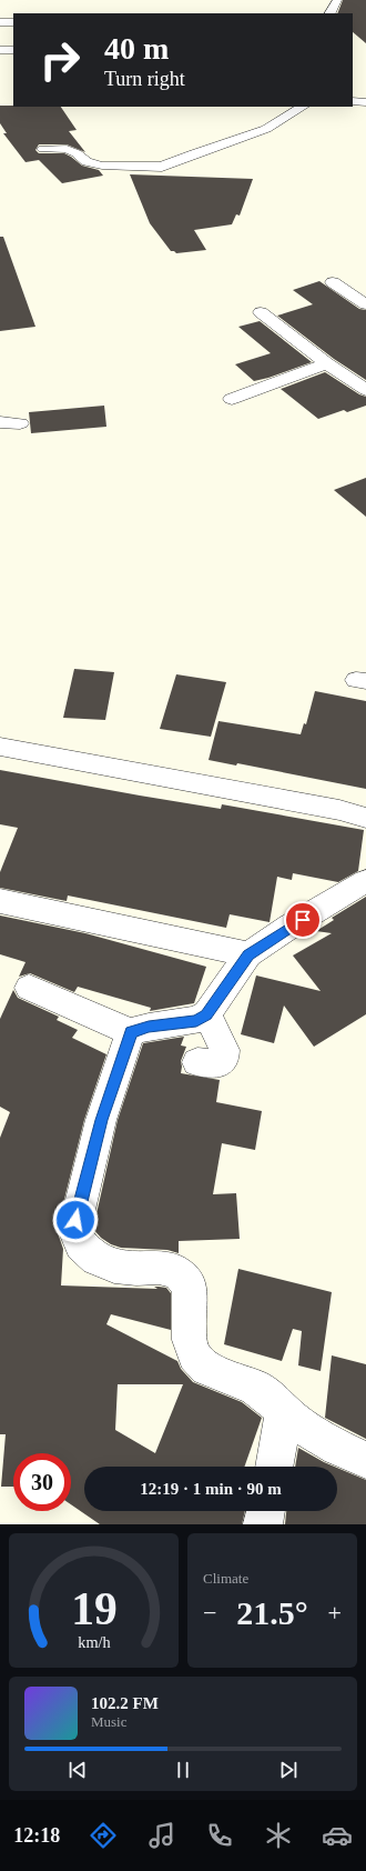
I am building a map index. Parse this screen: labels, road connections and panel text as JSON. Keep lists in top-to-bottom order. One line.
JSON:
{"page":{"turn":["40 m","Turn right"],"limit":"30","trip":"12:19 · 1 min · 90 m","tile":"Climate","heat":["−","21.5°","+"],"song":["102.2 FM","Music"],"tabs":"12:18","gauge":["19","km/h"]}}
